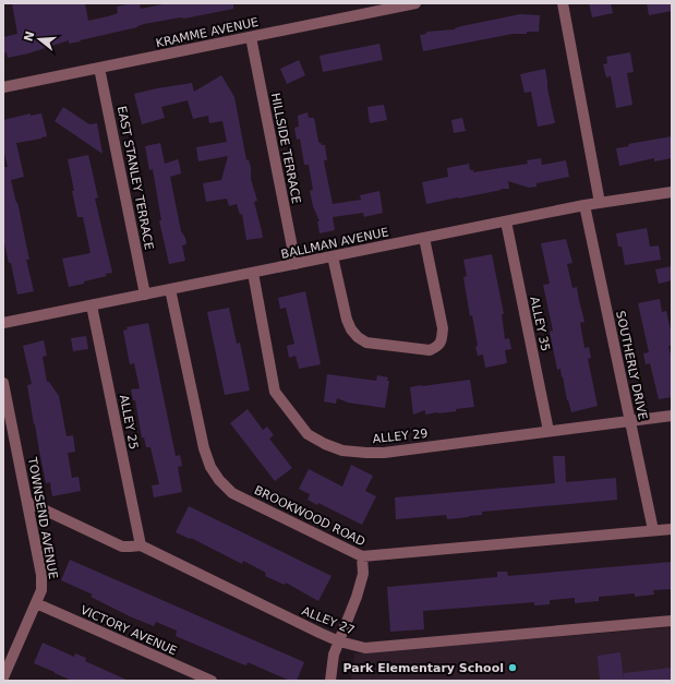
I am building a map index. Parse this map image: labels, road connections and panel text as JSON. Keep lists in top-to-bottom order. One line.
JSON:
{"streets":{"street":["KRAMME AVENUE","HILLSIDE TERRACE","EAST STANLEY TERRACE","BALLMAN AVENUE","ALLEY 35","SOUTHERLY DRIVE","ALLEY 25","ALLEY 29","BROOKWOOD ROAD","TOWNSEND AVENUE","ALLEY 27","VICTORY AVENUE"]},"crossings":[["KRAMME AVENUE","HILLSIDE TERRACE"],["KRAMME AVENUE","EAST STANLEY TERRACE"],["HILLSIDE TERRACE","BALLMAN AVENUE"],["EAST STANLEY TERRACE","BALLMAN AVENUE"],["BALLMAN AVENUE","ALLEY 35"],["BALLMAN AVENUE","SOUTHERLY DRIVE"],["BALLMAN AVENUE","ALLEY 25"],["BALLMAN AVENUE","ALLEY 29"],["BALLMAN AVENUE","BROOKWOOD ROAD"],["ALLEY 35","ALLEY 29"],["SOUTHERLY DRIVE","ALLEY 29"],["SOUTHERLY DRIVE","BROOKWOOD ROAD"],["ALLEY 25","ALLEY 27"],["TOWNSEND AVENUE","ALLEY 27"],["TOWNSEND AVENUE","VICTORY AVENUE"]],"places":["Park Elementary School"],"north":"left"}
